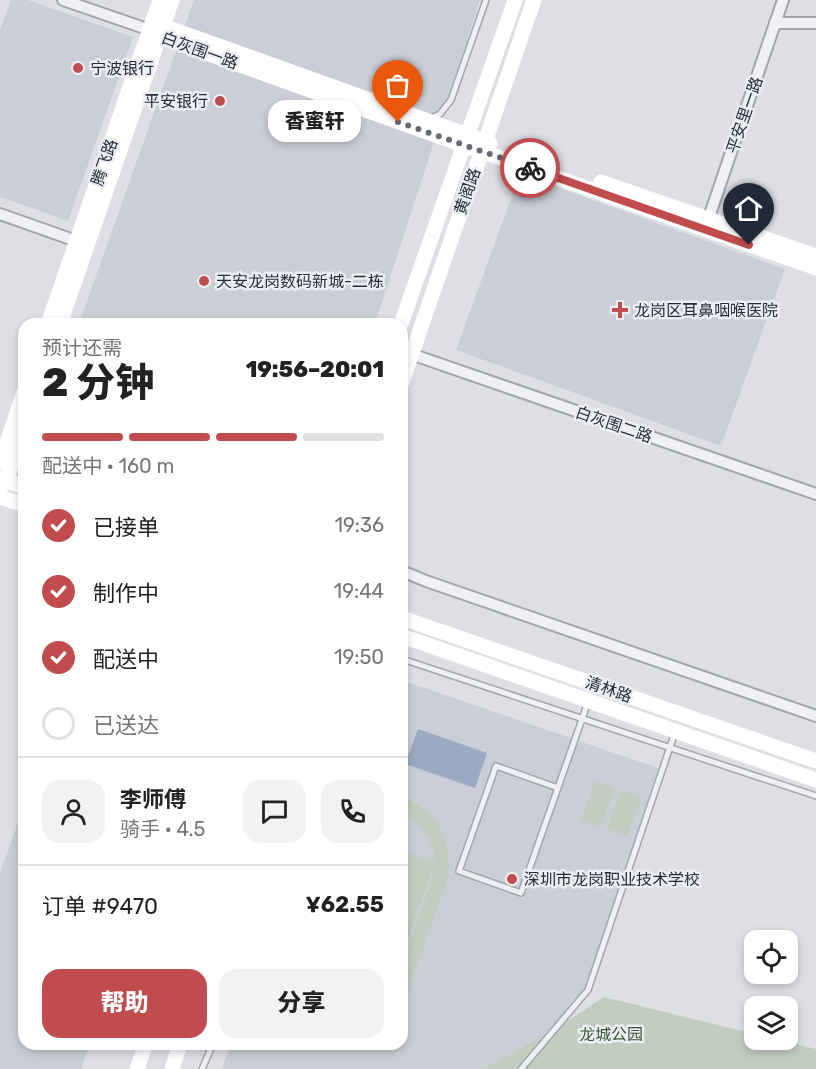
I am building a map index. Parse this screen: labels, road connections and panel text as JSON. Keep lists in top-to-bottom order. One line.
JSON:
{"streets":{"main road":["白灰围一路","腾飞路","黄阁路","清林路"],"street":["平安里一路","白灰围二路"]},"crossings":[["白灰围一路","平安里一路"],["白灰围一路","腾飞路"],["白灰围一路","黄阁路"],["黄阁路","白灰围二路"]],"parks":["龙城公园"],"places":{"other":["宁波银行","平安银行","香蜜轩","天安龙岗数码新城-二栋","深圳市龙岗职业技术学校"],"health":["龙岗区耳鼻咽喉医院"]},"page":{"bubble":"香蜜轩","heading":["2 分钟","预计还需","19:56–20:01"],"panel":["李师傅","骑手 · 4.5","订单 #9470","¥62.55"],"bar":"配送中 · 160 m","list":[["已接单","19:36"],["制作中","19:44"],["配送中","19:50"],"已送达"],"buttons":["帮助","分享"]}}
